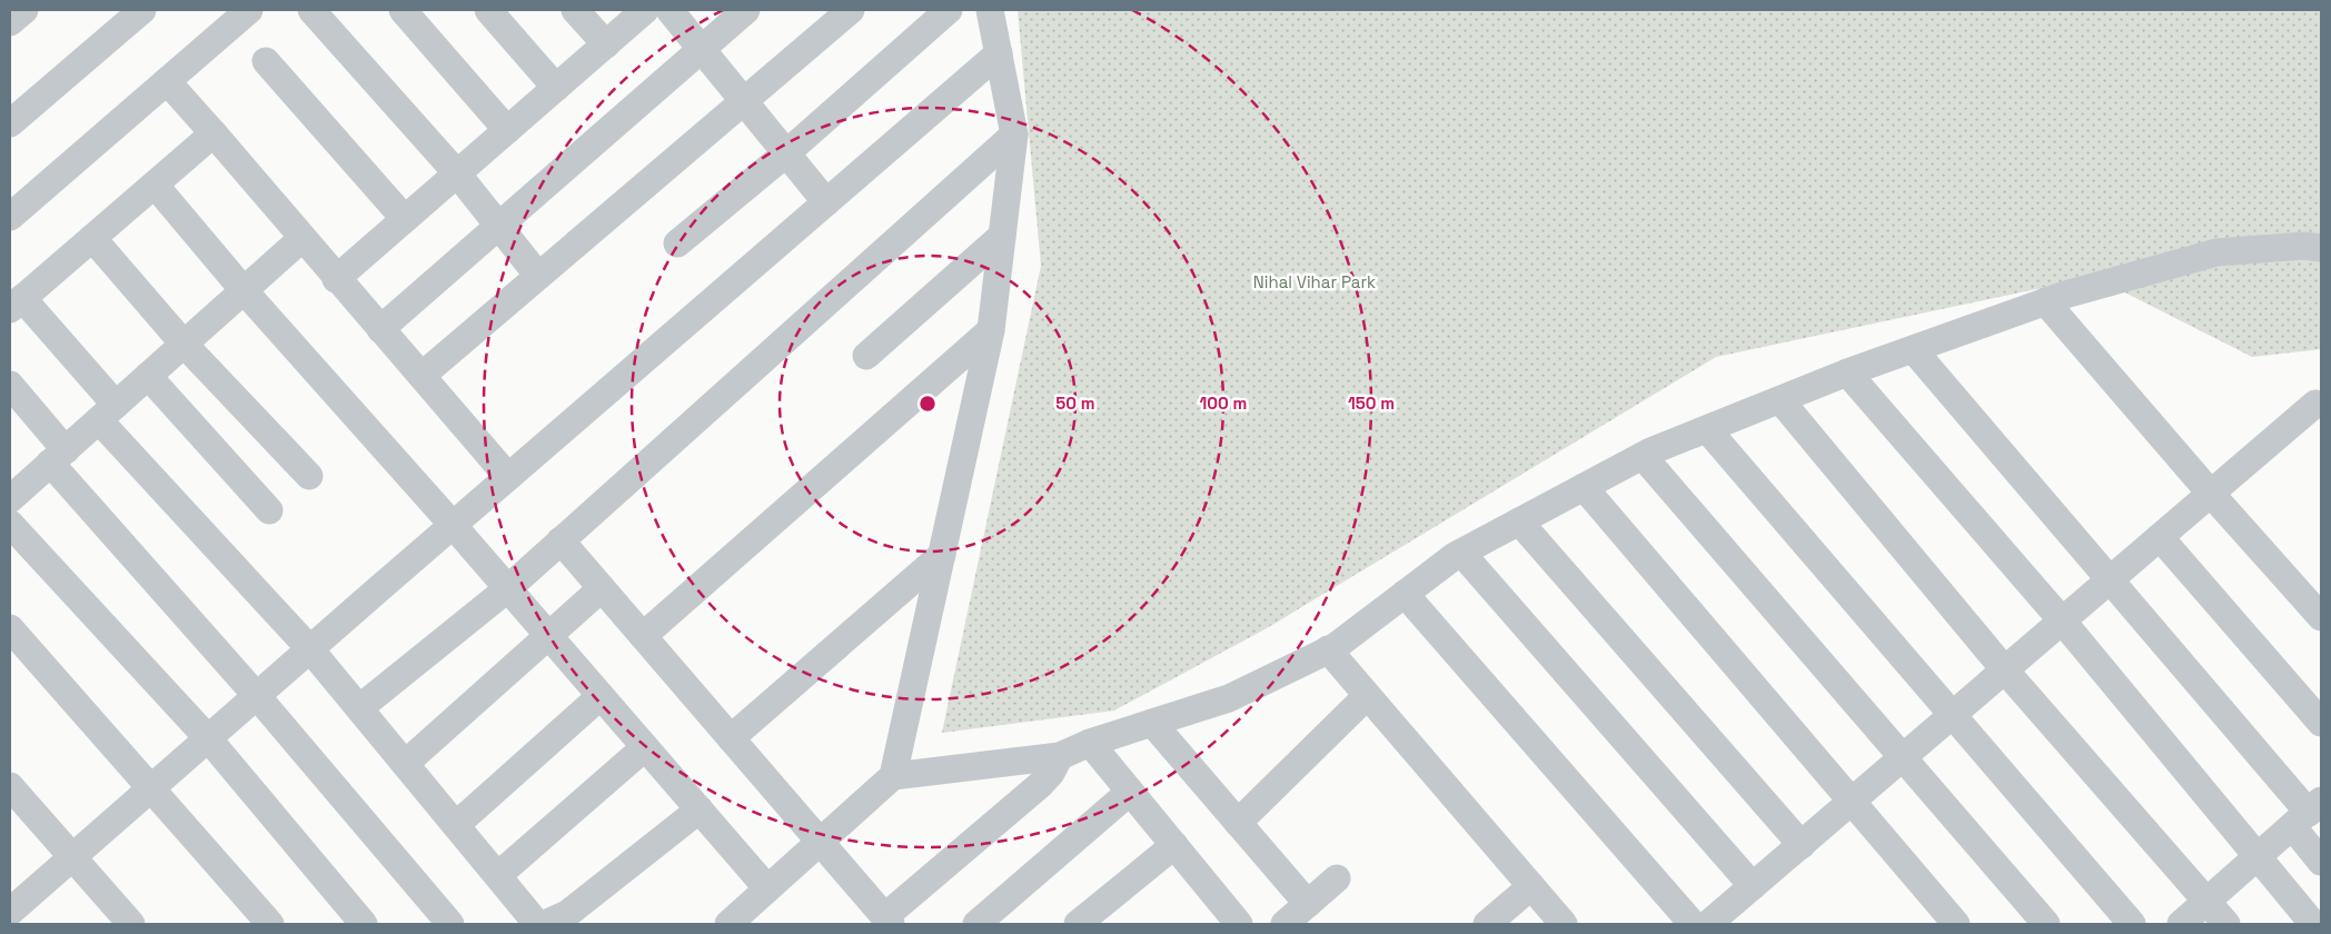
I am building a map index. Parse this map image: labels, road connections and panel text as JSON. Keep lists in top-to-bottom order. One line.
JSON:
{"parks":["Nihal Vihar Park"],"rings":["50 m","100 m","150 m"]}
